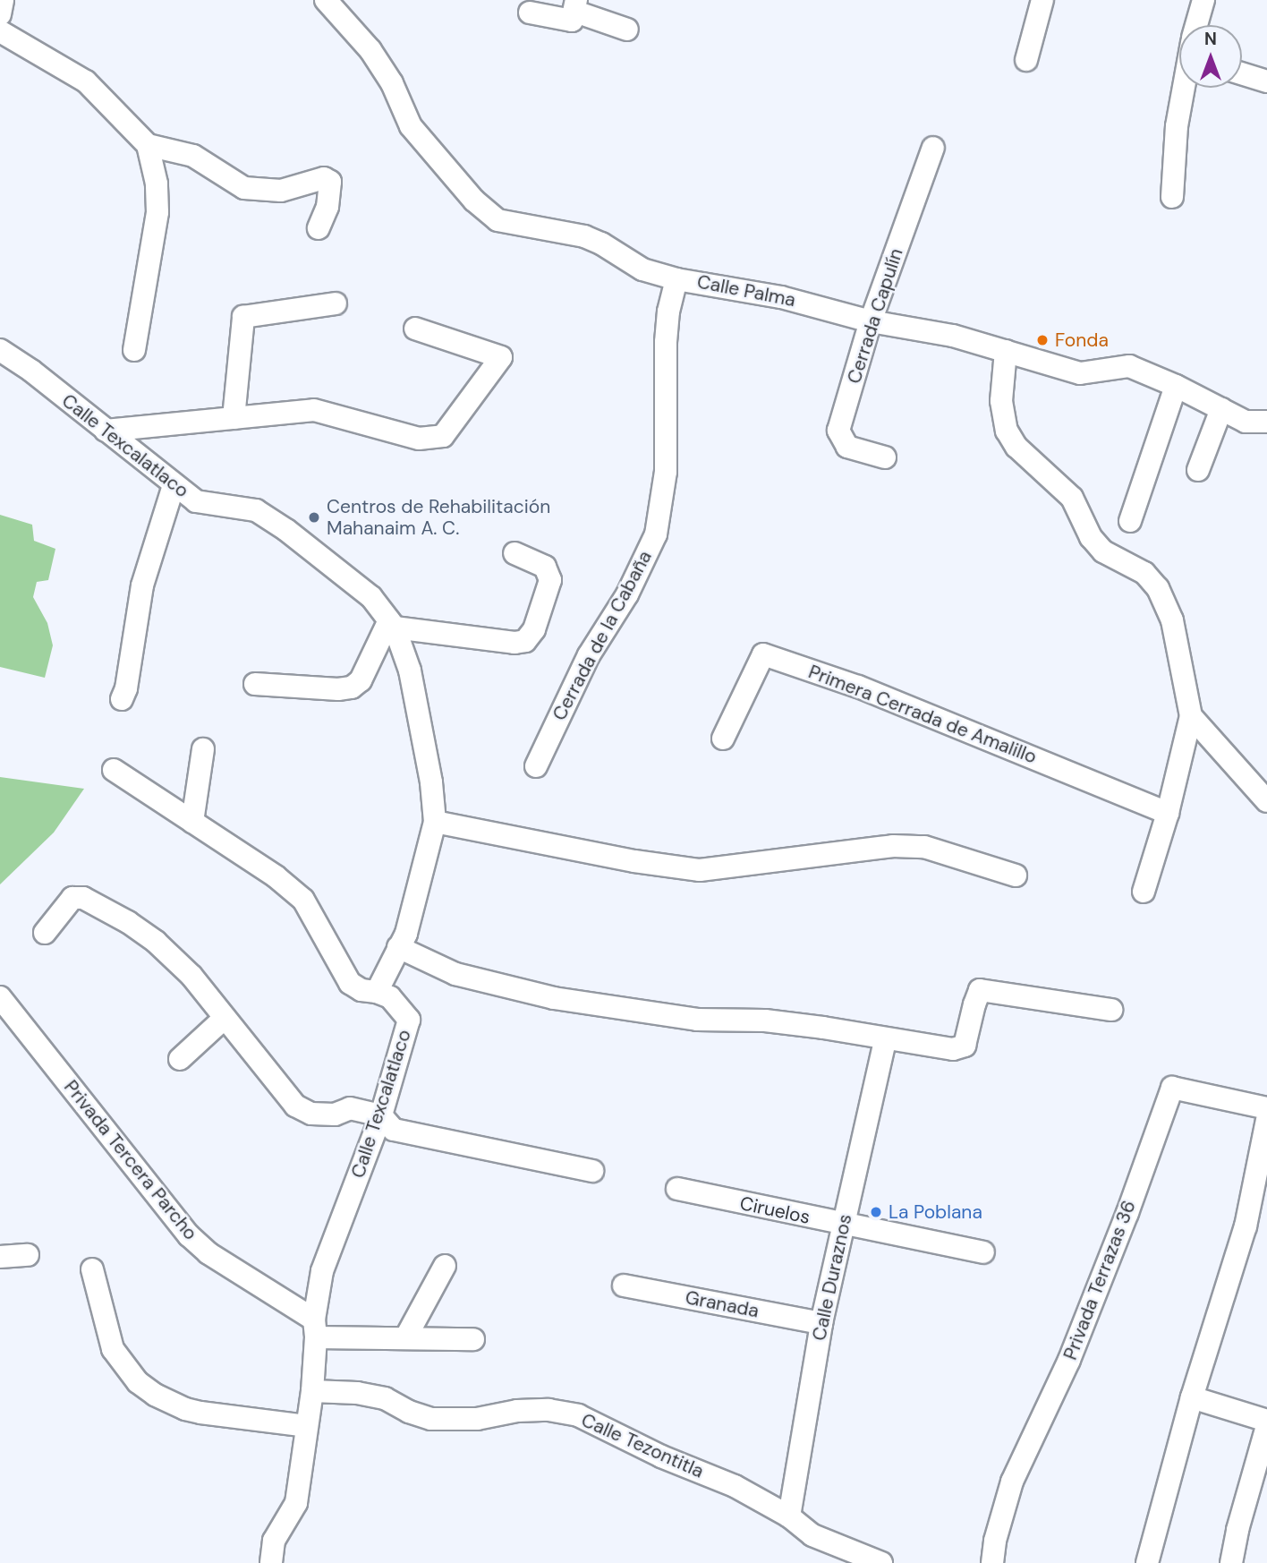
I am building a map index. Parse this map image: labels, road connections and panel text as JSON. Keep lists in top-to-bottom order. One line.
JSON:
{"streets":{"street":["Calle Palma","Cerrada Capulín","Calle Texcalatlaco","Cerrada de la Cabaña","Primera Cerrada de Amalillo","Privada Tercera Parcho","Ciruelos","Calle Duraznos","Privada Terrazas 36","Granada","Calle Tezontitla"]},"crossings":[["Calle Palma","Cerrada Capulín"],["Calle Palma","Cerrada de la Cabaña"],["Calle Texcalatlaco","Privada Tercera Parcho"],["Calle Texcalatlaco","Calle Tezontitla"],["Ciruelos","Calle Duraznos"],["Calle Duraznos","Granada"],["Calle Duraznos","Calle Tezontitla"]],"places":["Fonda","Centros de Rehabilitación Mahanaim A. C.","La Poblana"],"north":"top"}
